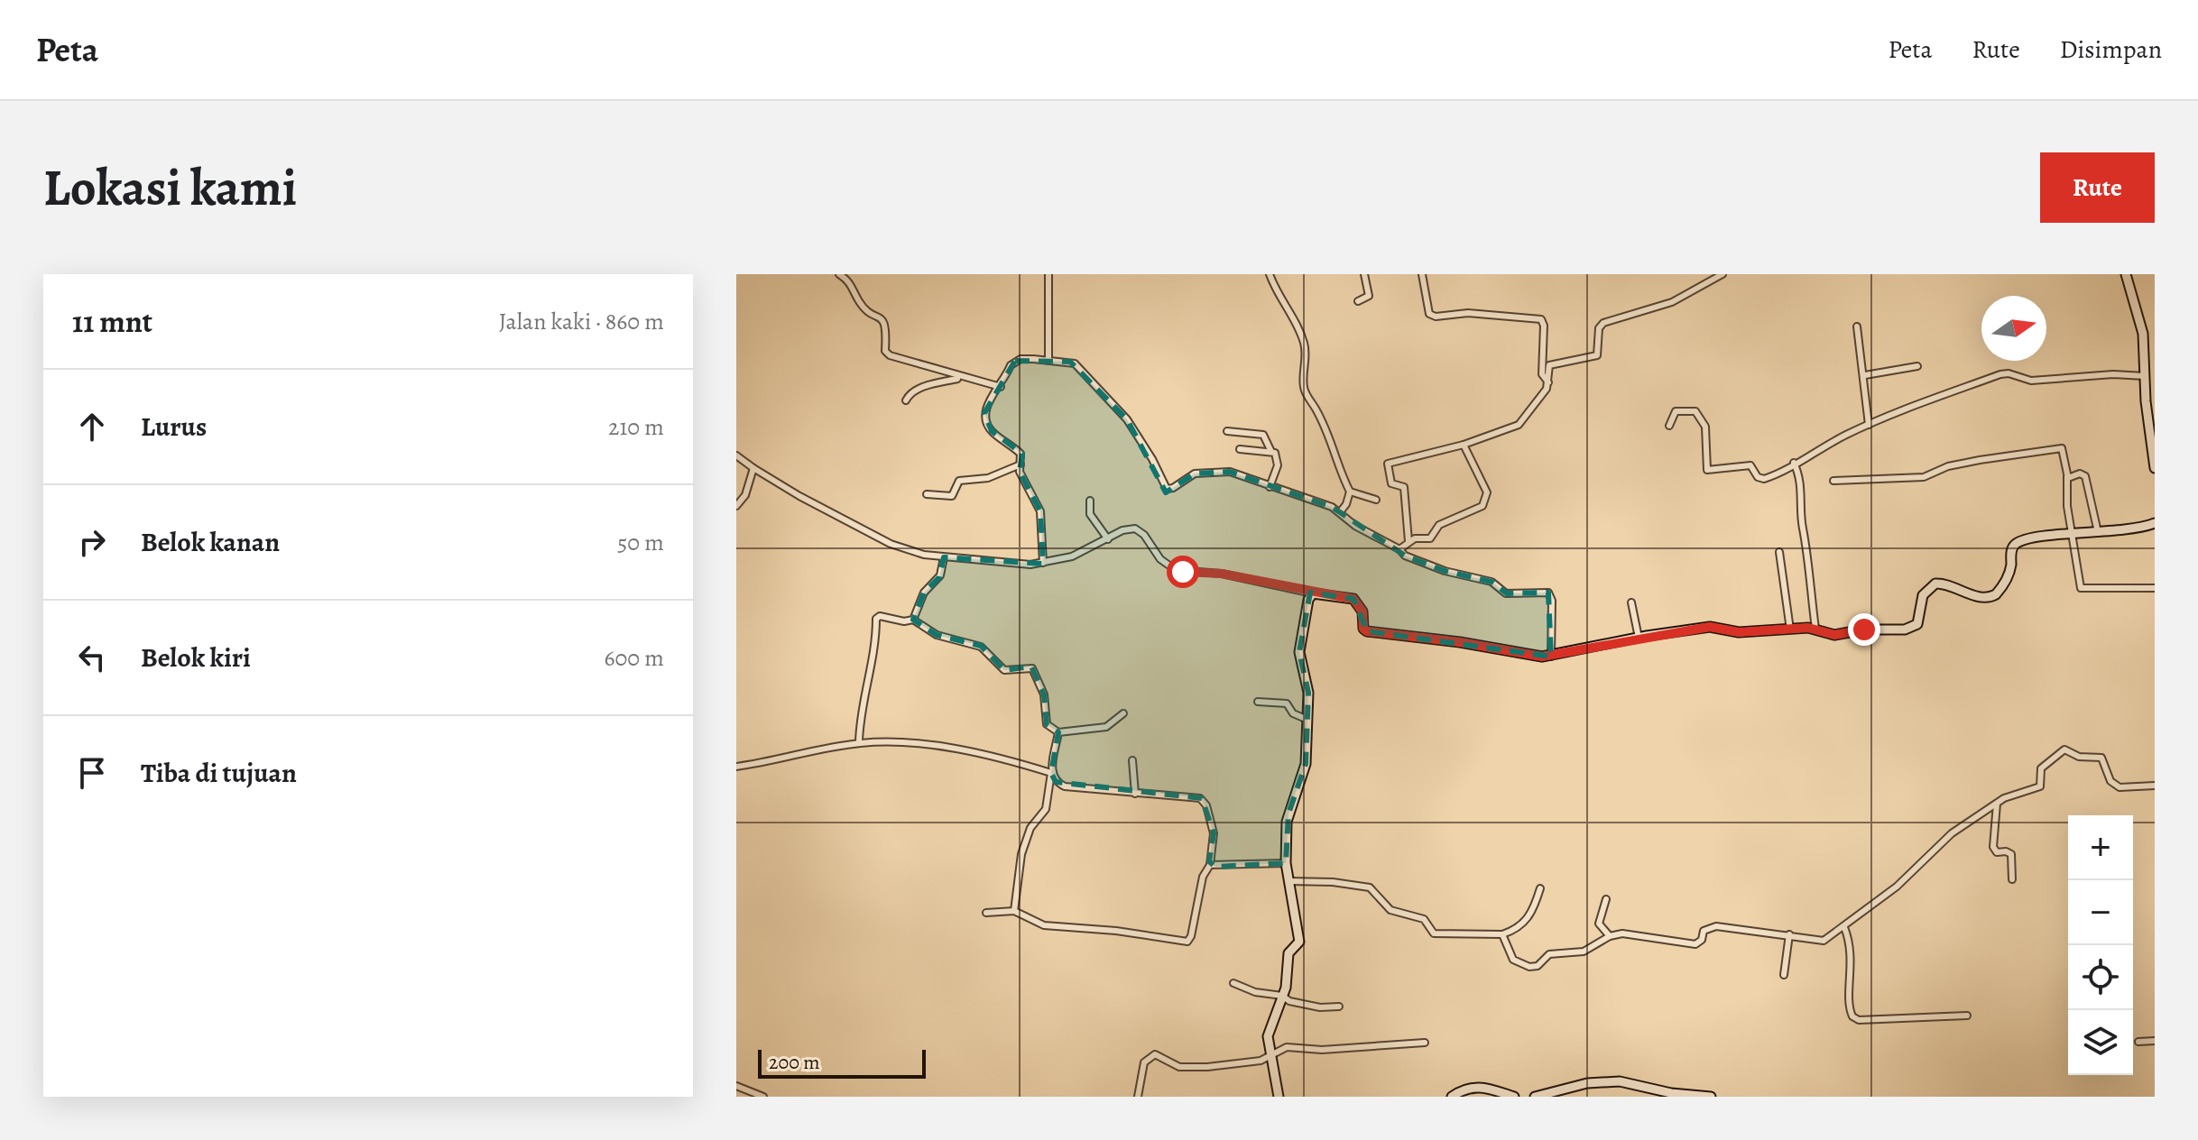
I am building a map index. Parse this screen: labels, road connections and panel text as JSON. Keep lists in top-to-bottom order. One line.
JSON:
{"scale_bar":"200 m","north":"right","page":{"header":"Peta","nav":["Peta","Rute","Disimpan"],"buttons":"Rute","title":"Lokasi kami","heading":["11 mnt","Jalan kaki · 860 m"],"list":[["Lurus","210 m"],["Belok kanan","50 m"],["Belok kiri","600 m"],"Tiba di tujuan"],"map_buttons":["+","−"],"scale":"200 m"}}
